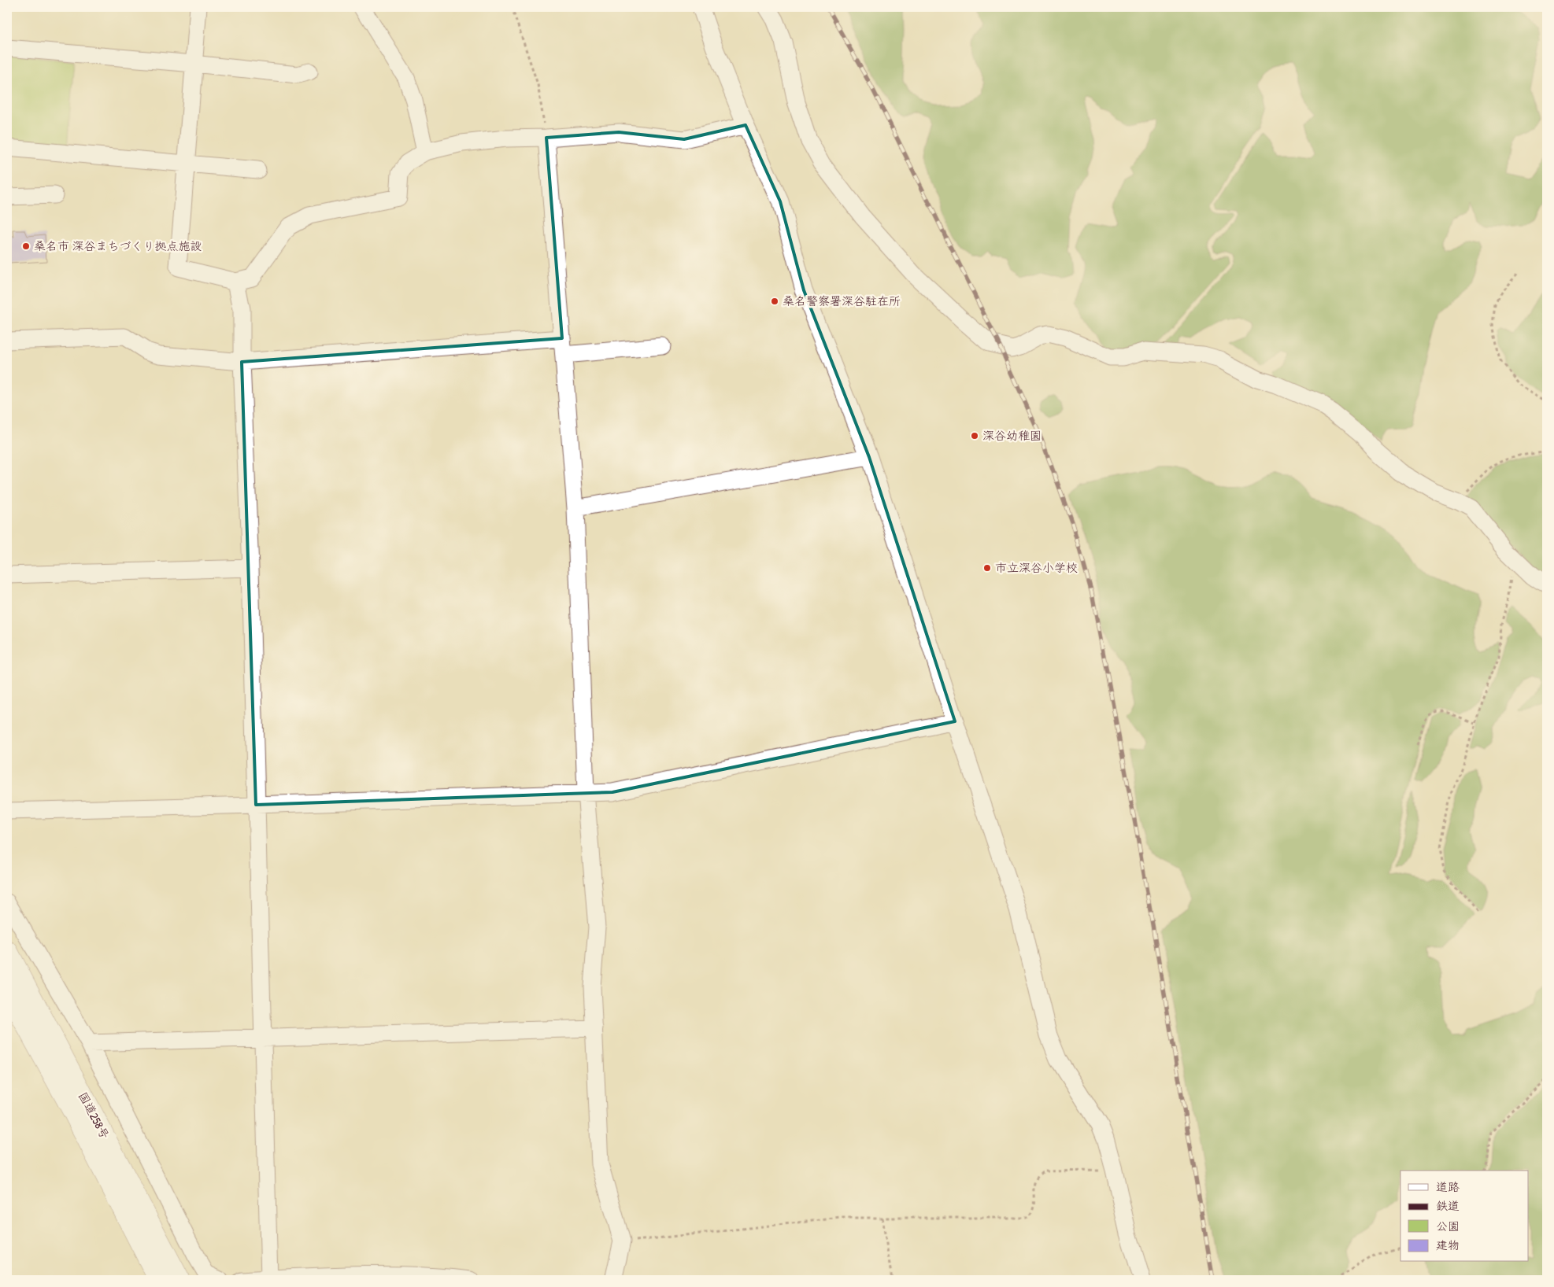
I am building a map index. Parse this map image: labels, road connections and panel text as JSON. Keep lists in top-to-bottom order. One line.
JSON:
{"streets":{"highway":["国道258号"]},"places":["桑名市 深谷まちづくり拠点施設","桑名警察署深谷駐在所","深谷幼稚園","市立深谷小学校"],"legend":["道路","鉄道","公園","建物"]}
